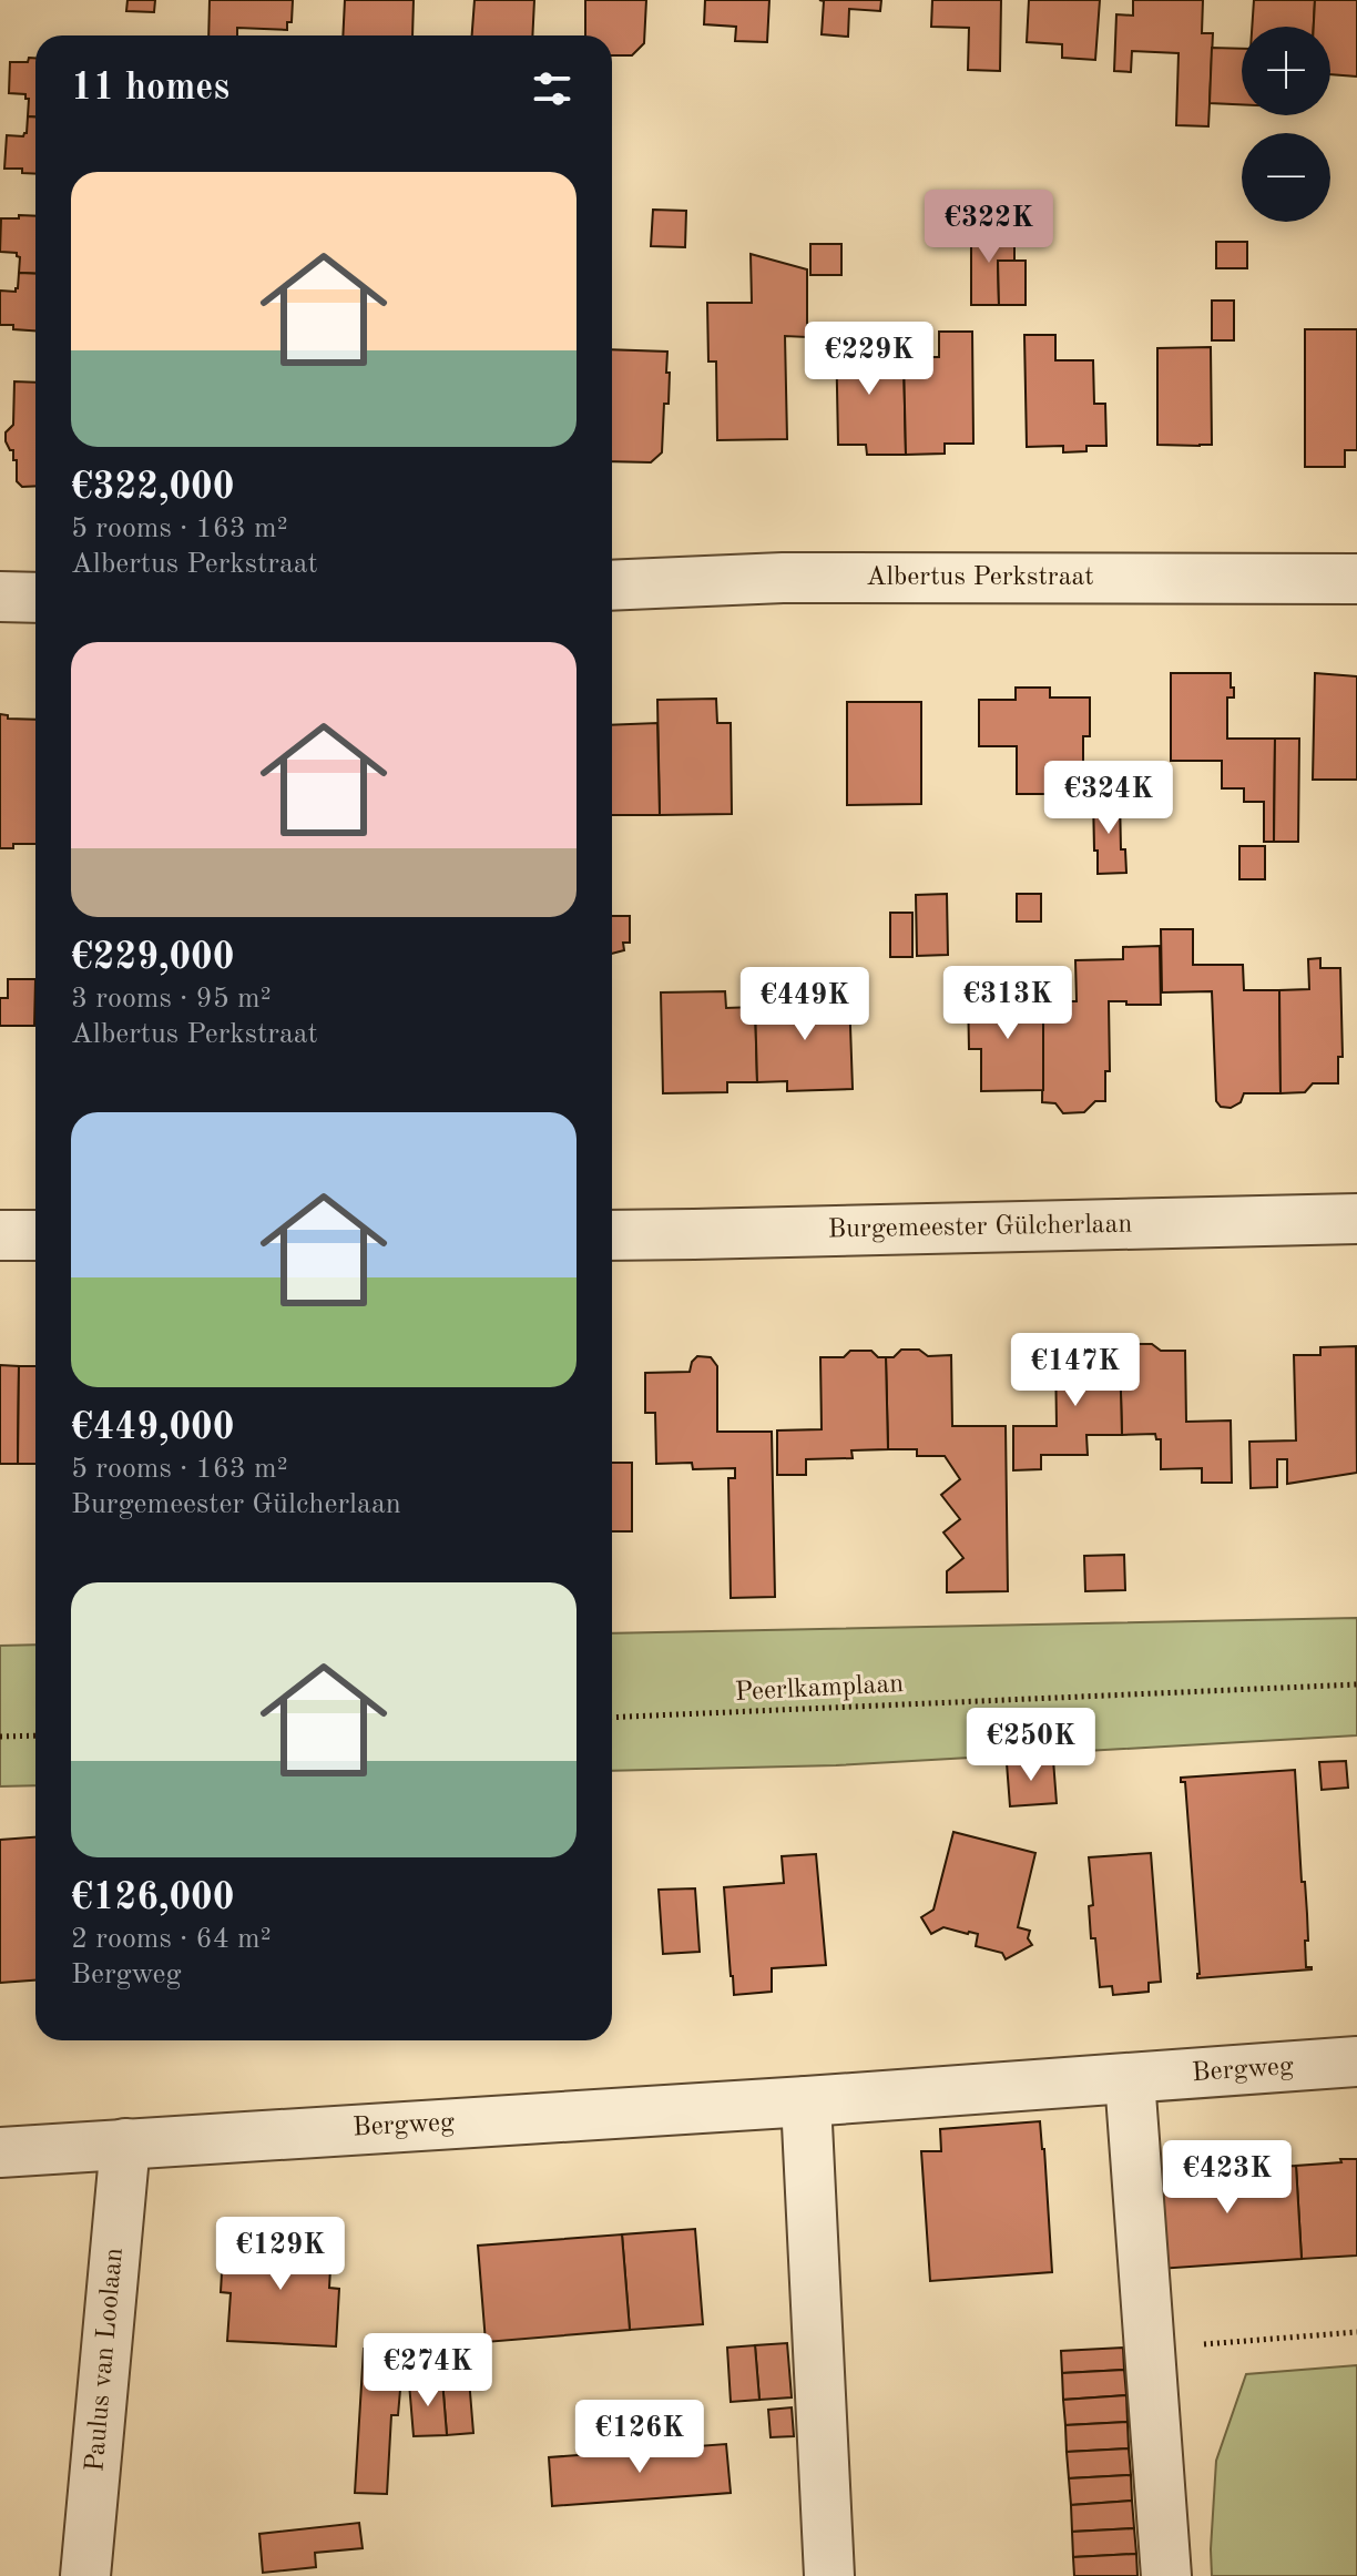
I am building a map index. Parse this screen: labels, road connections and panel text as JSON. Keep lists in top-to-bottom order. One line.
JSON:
{"streets":{"street":["Albertus Perkstraat","Burgemeester Gülcherlaan","Bergweg","Paulus van Loolaan"],"path":["Peerlkamplaan"]},"crossings":[["Bergweg","Paulus van Loolaan"]],"page":{"map_buttons":["+","−"],"heading":"11 homes","list":[{"name":"€322,000","note":"5 rooms · 163 m² · Albertus Perkstraat"},{"name":"€229,000","note":"3 rooms · 95 m² · Albertus Perkstraat"},{"name":"€449,000","note":"5 rooms · 163 m² · Burgemeester Gülcherlaan"},{"name":"€126,000","note":"2 rooms · 64 m² · Bergweg"}],"price":["€322K","€229K","€324K","€313K","€449K","€147K","€250K","€423K","€129K","€274K","€126K"]}}
